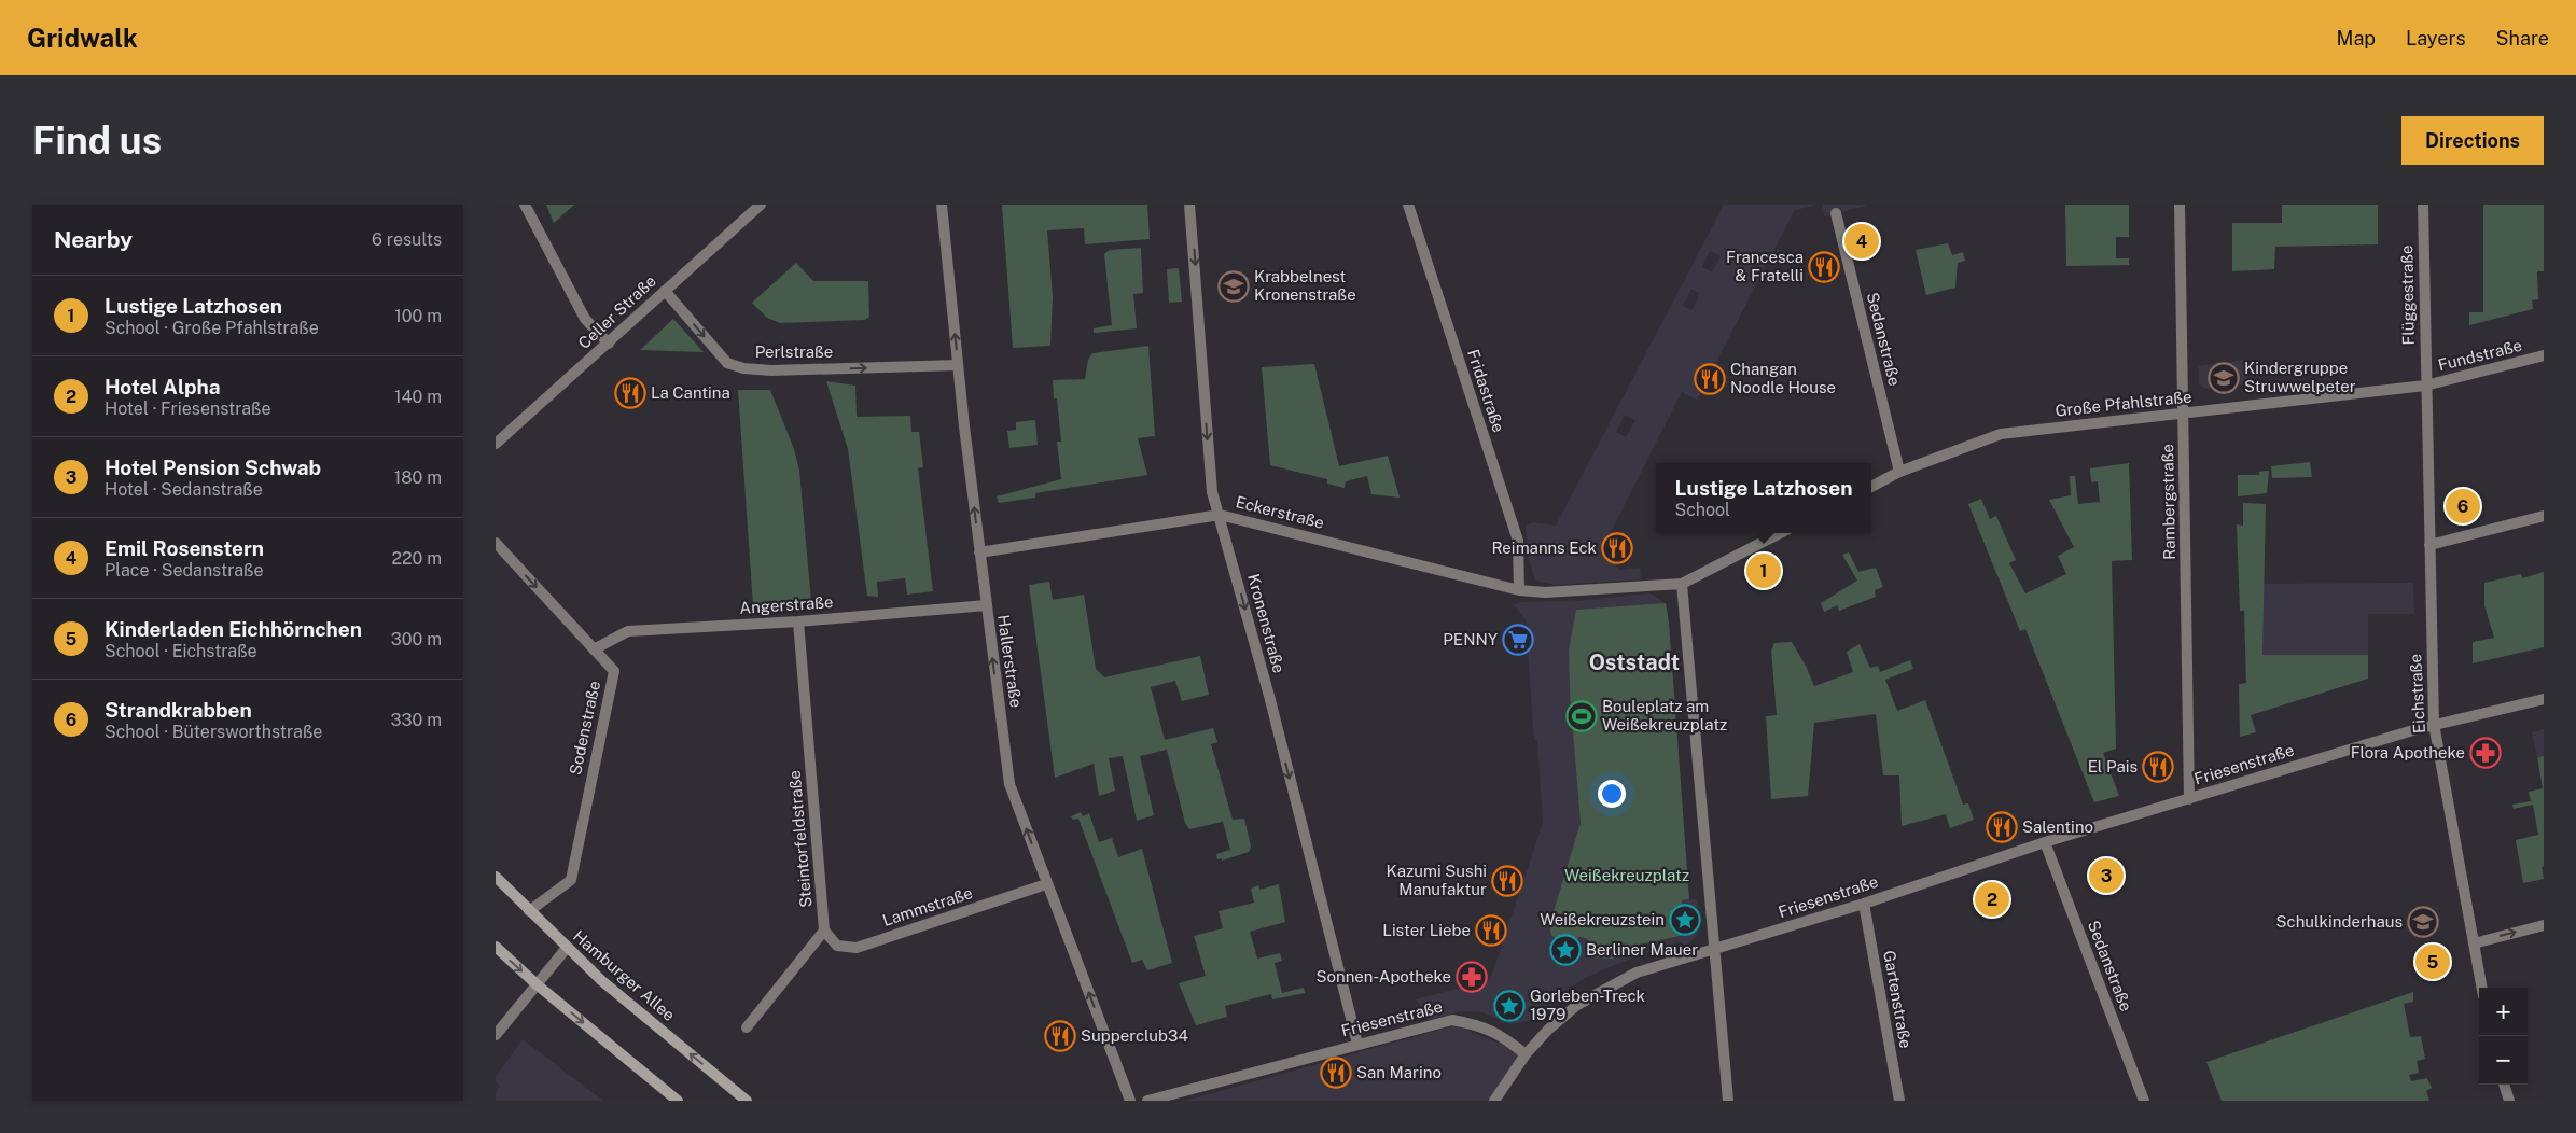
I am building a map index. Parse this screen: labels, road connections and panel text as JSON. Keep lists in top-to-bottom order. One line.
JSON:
{"streets":{"main road":["Hamburger Allee"],"street":["Flüggestraße","Celler Straße","Sedanstraße","Perlstraße","Fundstraße","Fridastraße","Große Pfahlstraße","Rambergstraße","Eckerstraße","Angerstraße","Kronenstraße","Hallerstraße","Eichstraße","Sodenstraße","Friesenstraße","Steintorfeldstraße","Lammstraße","Gartenstraße"]},"crossings":[["Flüggestraße","Fundstraße"],["Flüggestraße","Große Pfahlstraße"],["Flüggestraße","Eichstraße"],["Celler Straße","Perlstraße"],["Sedanstraße","Große Pfahlstraße"],["Sedanstraße","Friesenstraße"],["Perlstraße","Hallerstraße"],["Fundstraße","Große Pfahlstraße"],["Fundstraße","Eichstraße"],["Fridastraße","Eckerstraße"],["Große Pfahlstraße","Rambergstraße"],["Große Pfahlstraße","Eichstraße"],["Rambergstraße","Friesenstraße"],["Eckerstraße","Kronenstraße"],["Eckerstraße","Hallerstraße"],["Angerstraße","Hallerstraße"],["Angerstraße","Sodenstraße"],["Angerstraße","Steintorfeldstraße"],["Kronenstraße","Friesenstraße"],["Hallerstraße","Lammstraße"],["Eichstraße","Friesenstraße"],["Sodenstraße","Hamburger Allee"],["Friesenstraße","Gartenstraße"],["Steintorfeldstraße","Lammstraße"]],"one_way":["Perlstraße","Kronenstraße","Hallerstraße"],"districts":["Oststadt"],"parks":["Weißekreuzplatz"],"places":{"restaurant":["Francesca & Fratelli","Changan Noodle House","La Cantina","Reimanns Eck","El Pais","Salentino","Kazumi Sushi Manufaktur","Lister Liebe","Supperclub34","San Marino"],"school or university":["Krabbelnest Kronenstraße","Kindergruppe Struwwelpeter","Schulkinderhaus"],"supermarket":["PENNY"],"sports":["Bouleplatz am Weißekreuzplatz"],"pharmacy":["Flora Apotheke","Sonnen-Apotheke"],"place":["Weißekreuzstein","Berliner Mauer","Gorleben-Treck 1979"]},"page":{"header":"Gridwalk","nav":["Map","Layers","Share"],"buttons":"Directions","title":"Find us","heading":["Nearby","6 results"],"pins":["4","6","1","3","2","5"],"list":[{"mark":"1","name":"Lustige Latzhosen","note":"School · Große Pfahlstraße","value":"100 m"},{"mark":"2","name":"Hotel Alpha","note":"Hotel · Friesenstraße","value":"140 m"},{"mark":"3","name":"Hotel Pension Schwab","note":"Hotel · Sedanstraße","value":"180 m"},{"mark":"4","name":"Emil Rosenstern","note":"Place · Sedanstraße","value":"220 m"},{"mark":"5","name":"Kinderladen Eichhörnchen","note":"School · Eichstraße","value":"300 m"},{"mark":"6","name":"Strandkrabben","note":"School · Bütersworthstraße","value":"330 m"}],"popup":["Lustige Latzhosen","School"],"map_buttons":["+","−"]}}
